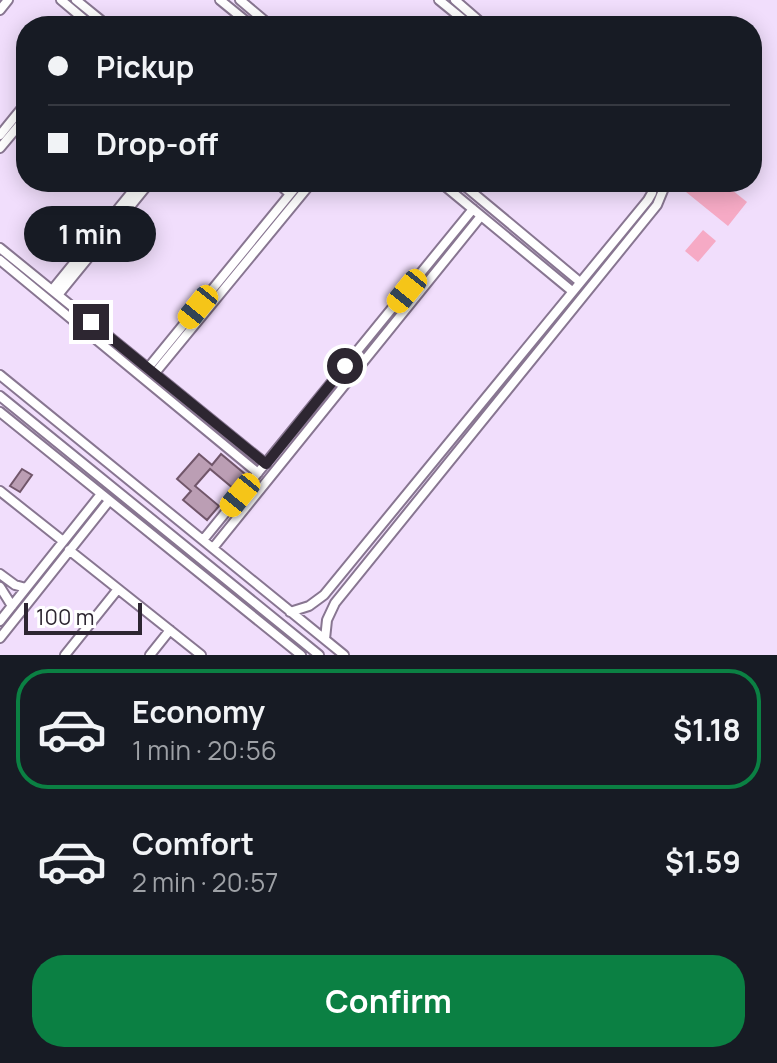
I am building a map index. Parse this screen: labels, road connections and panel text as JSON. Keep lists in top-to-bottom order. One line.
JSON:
{"scale_bar":"100 m","page":{"banner":["Pickup","Drop-off"],"bubble":"1 min","scale":"100 m","list":[{"name":"Economy","note":"1 min · 20:56","value":"$1.18"},{"name":"Comfort","note":"2 min · 20:57","value":"$1.59"}],"buttons":"Confirm"}}
